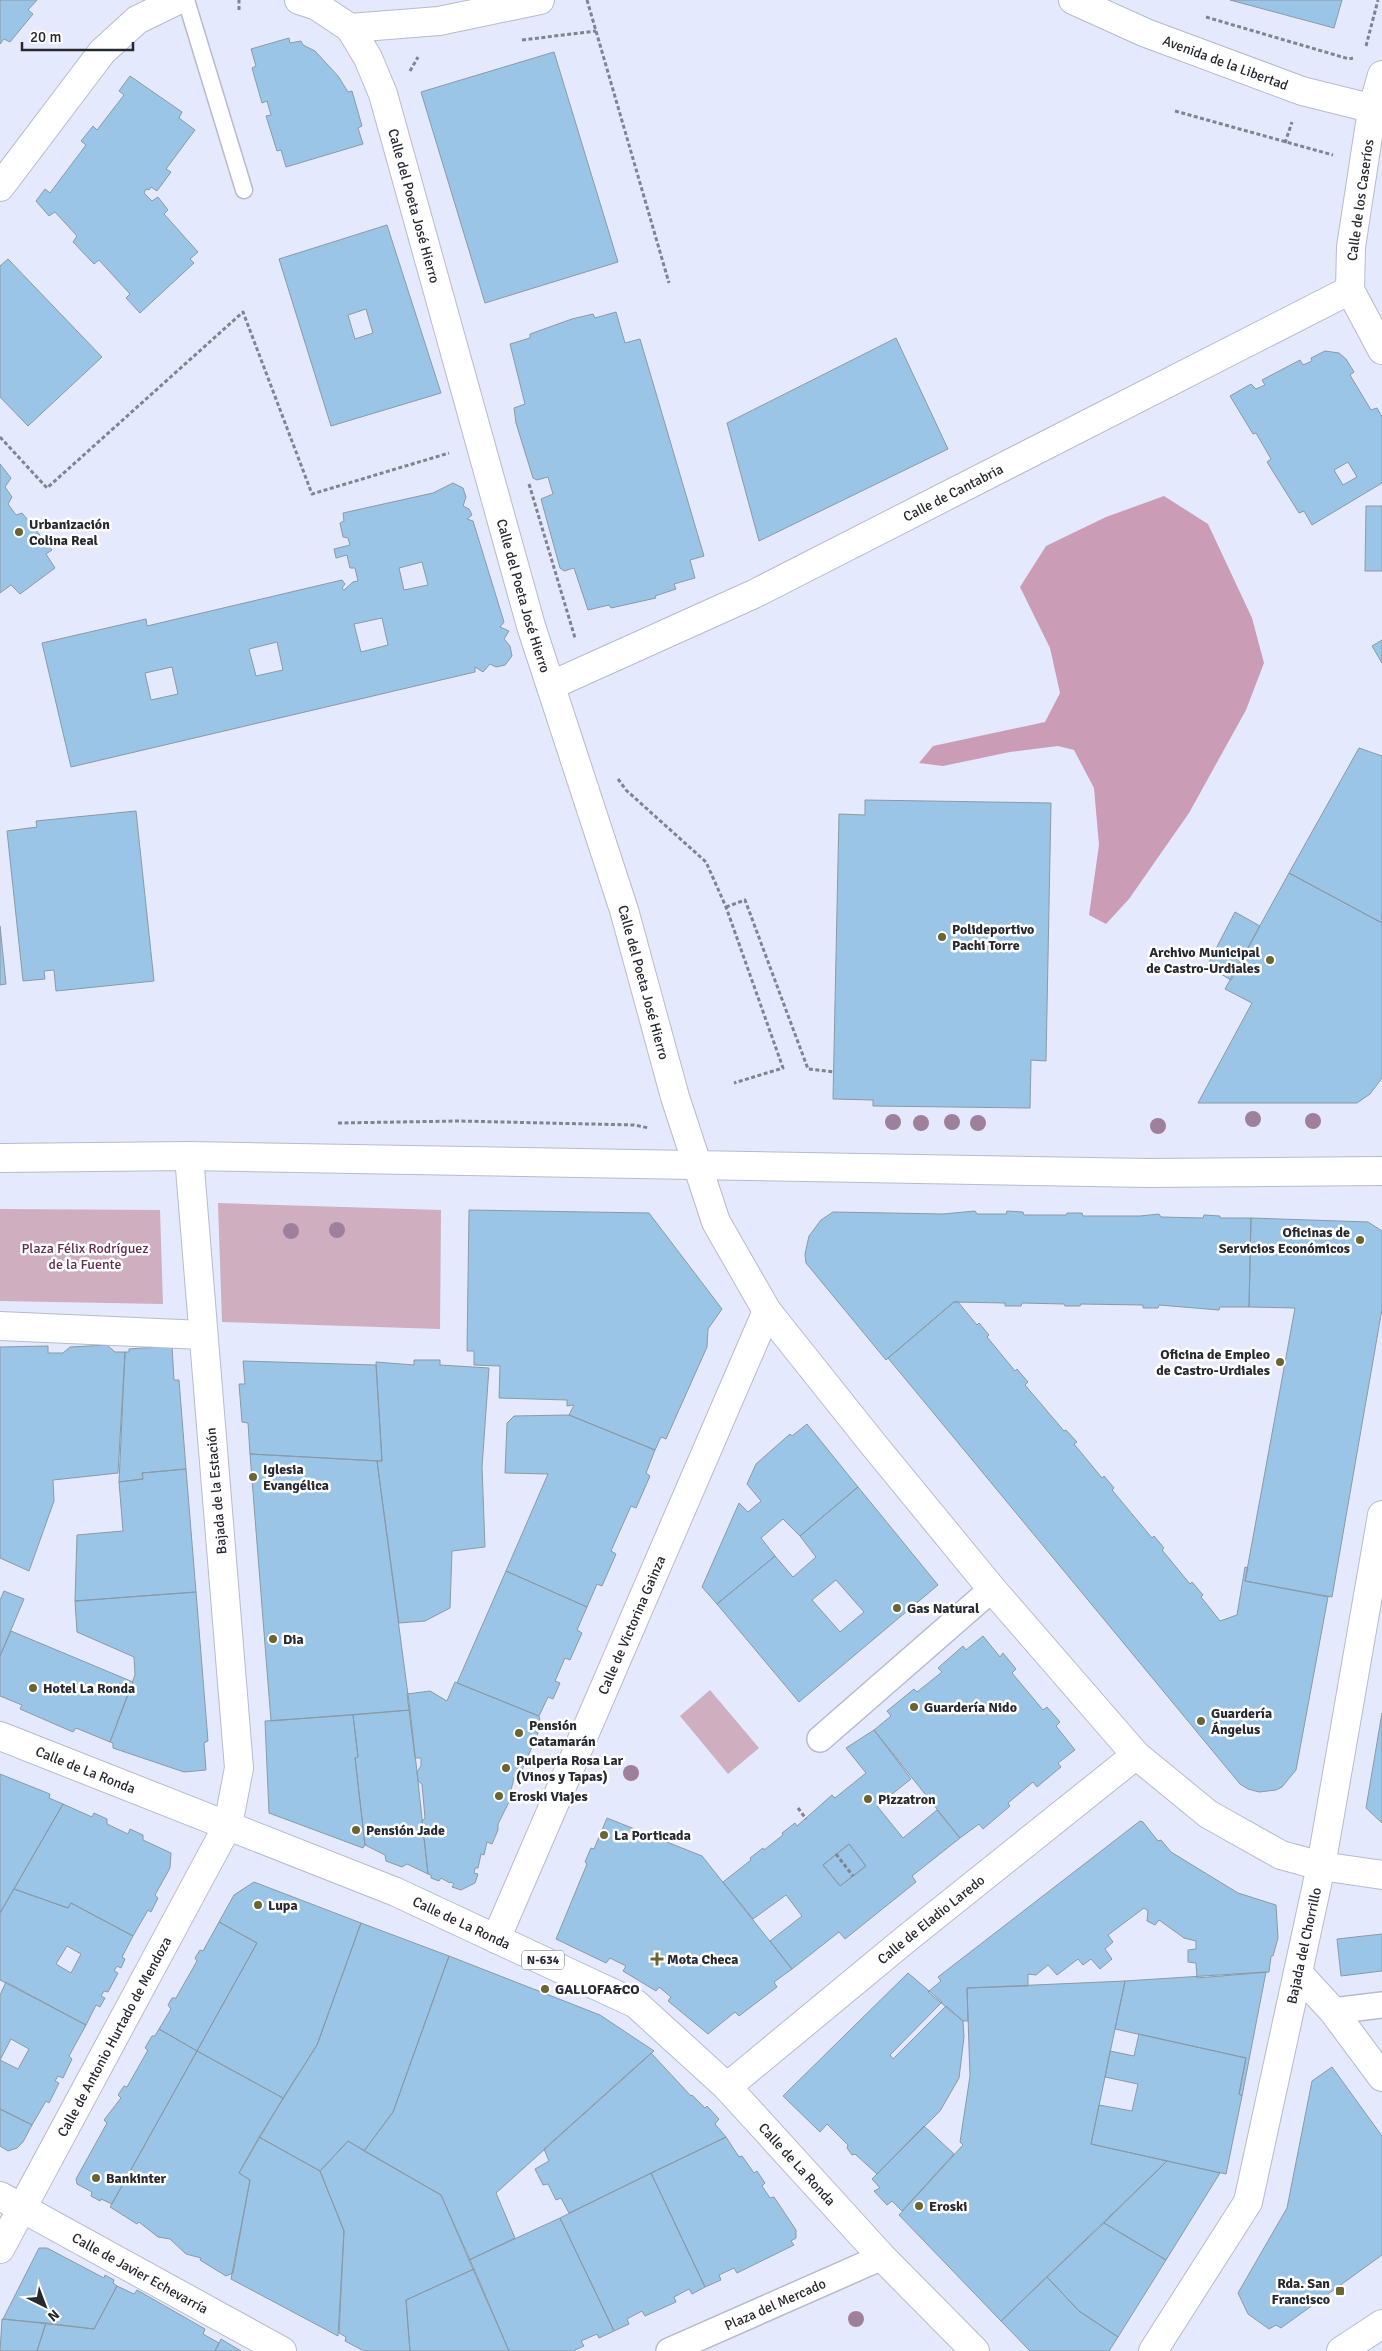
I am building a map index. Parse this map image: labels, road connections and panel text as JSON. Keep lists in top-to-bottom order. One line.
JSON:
{"streets":{"main road":["Avenida de la Libertad","Calle de los Caseríos","Calle del Poeta José Hierro","Calle de Cantabria","Bajada de la Estación","Calle de Victorina Gainza","Calle de La Ronda","Calle de Eladio Laredo","Bajada del Chorrillo","N-634","Calle de Antonio Hurtado de Mendoza","Calle de Javier Echevarría"],"street":["Plaza del Mercado"]},"crossings":[["Avenida de la Libertad","Calle de los Caseríos"],["Calle de los Caseríos","Calle de Cantabria"],["Calle del Poeta José Hierro","Calle de Cantabria"],["Calle del Poeta José Hierro","Calle de Victorina Gainza"],["Calle del Poeta José Hierro","Calle de Eladio Laredo"],["Calle del Poeta José Hierro","Bajada del Chorrillo"],["Bajada de la Estación","Calle de La Ronda"],["Bajada de la Estación","Calle de Antonio Hurtado de Mendoza"],["Calle de Victorina Gainza","Calle de La Ronda"],["Calle de La Ronda","Calle de Eladio Laredo"],["Calle de La Ronda","Calle de Antonio Hurtado de Mendoza"],["Calle de La Ronda","Plaza del Mercado"],["Calle de Antonio Hurtado de Mendoza","Calle de Javier Echevarría"]],"parks":["Plaza Félix Rodríguez de la Fuente"],"places":{"other":["Urbanización Colina Real","Polideportivo Pachi Torre","Archivo Municipal de Castro-Urdiales","Oficinas de Servicios Económicos","Oficina de Empleo de Castro-Urdiales","Iglesia Evangélica","Gas Natural","Dia","Hotel La Ronda","Guardería Nido","Guardería Ángelus","Pensión Catamarán","Pulperia Rosa Lar (Vinos y Tapas)","Eroski Viajes","Pizzatron","Pensión Jade","La Porticada","Lupa","GALLOFA&CO","Bankinter","Eroski"],"health":["Mota Checa"],"transit":["Rda. San Francisco"]},"scale_bar":"20 m","north":"bottom right"}
